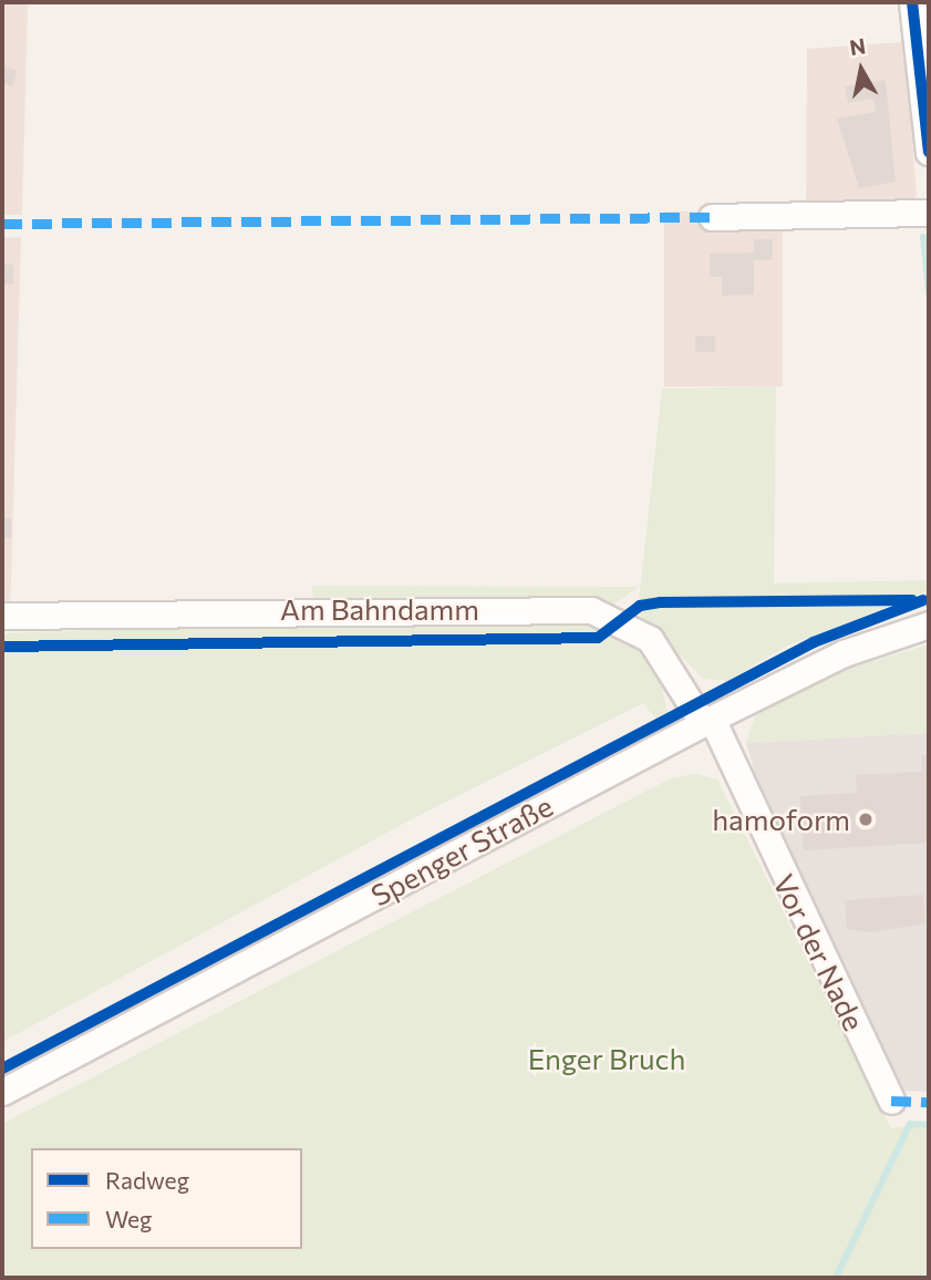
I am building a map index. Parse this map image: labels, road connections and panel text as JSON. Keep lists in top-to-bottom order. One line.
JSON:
{"streets":{"street":["Am Bahndamm","Spenger Straße","Vor der Nade"]},"crossings":[["Am Bahndamm","Spenger Straße"],["Am Bahndamm","Vor der Nade"],["Spenger Straße","Vor der Nade"]],"parks":["Enger Bruch"],"places":["hamoform"],"legend":["Radweg","Weg"],"north":"top"}
